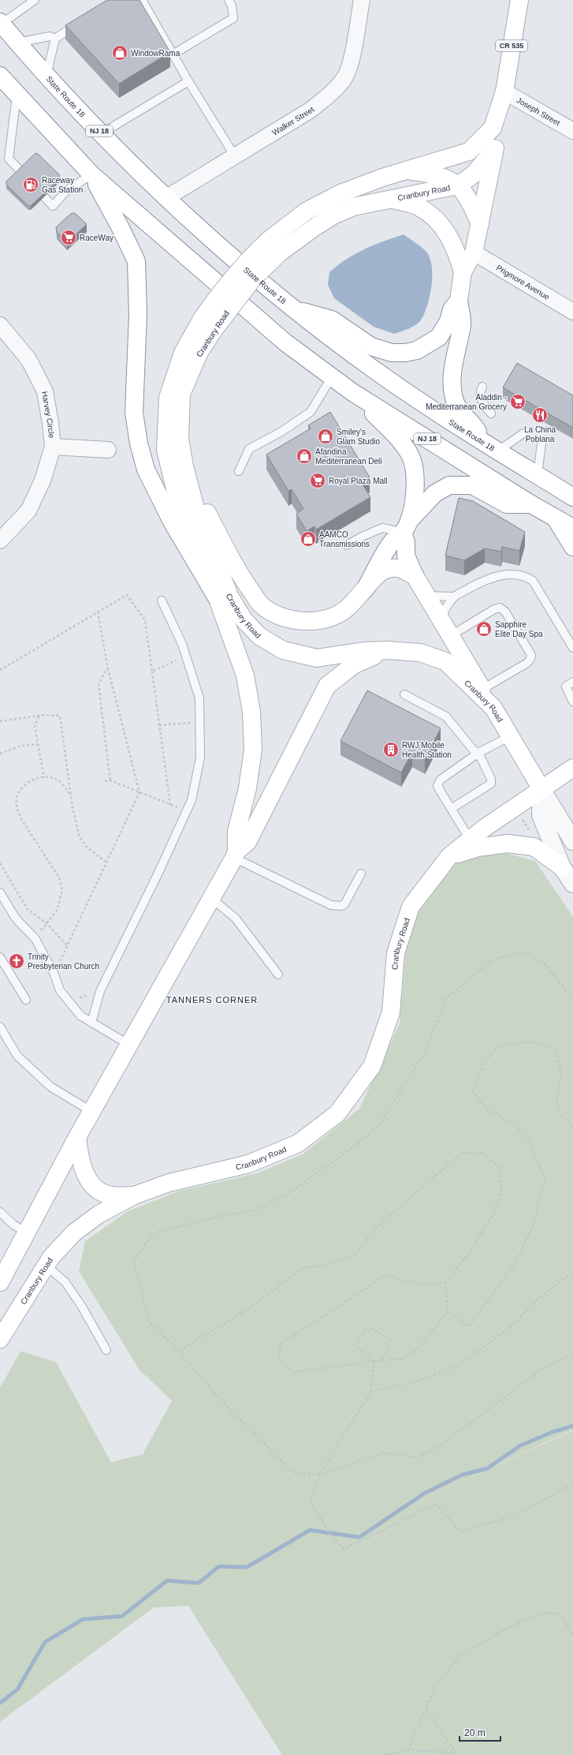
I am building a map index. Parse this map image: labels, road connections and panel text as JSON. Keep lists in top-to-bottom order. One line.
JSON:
{"streets":{"main road":["CR 535","State Route 18","NJ 18","Cranbury Road"],"street":["Joseph Street","Walker Street","Prigmore Avenue","Harvey Circle"]},"crossings":[["State Route 18","Walker Street"],["Joseph Street","Cranbury Road"],["Cranbury Road","Prigmore Avenue"]],"districts":["TANNERS CORNER"],"places":{"shop":["WindowRama","Smiley's Glam Studio","Afandina Mediterranean Deli","AAMCO Transmissions","Sapphire Elite Day Spa"],"fuel station":["Raceway Gas Station"],"supermarket":["RaceWay","Aladdin - Mediterranean Grocery","Royal Plaza Mall"],"restaurant":["La China Poblana"],"building":["RWJ Mobile Health Station"],"church":["Trinity Presbyterian Church"]},"scale_bar":"20 m"}
